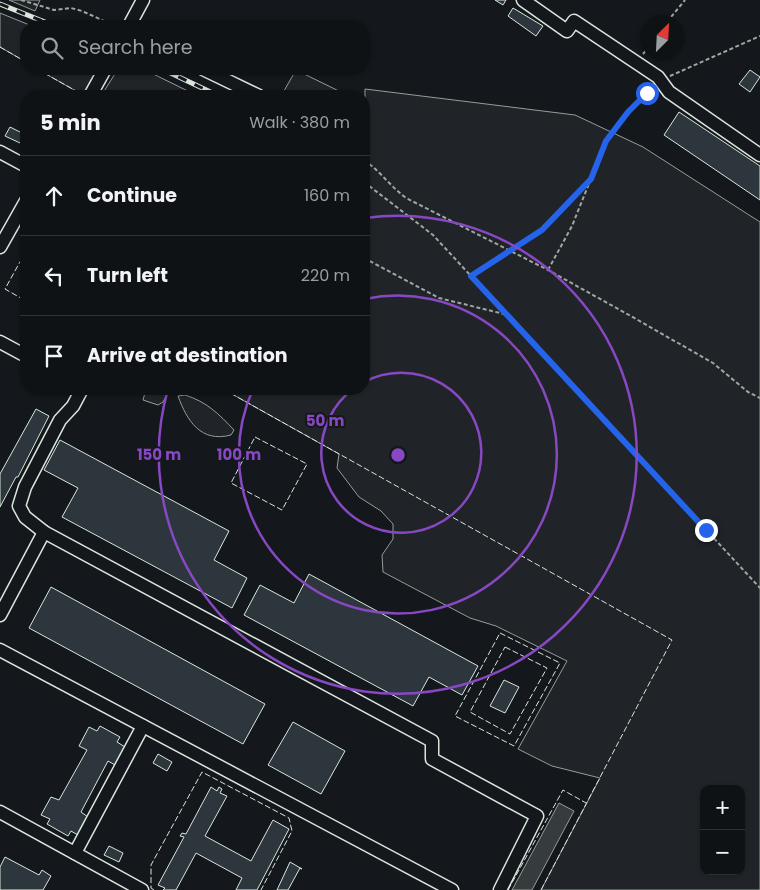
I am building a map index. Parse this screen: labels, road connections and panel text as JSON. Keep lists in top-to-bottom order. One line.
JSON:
{"north":"top right","page":{"search":"Search here","heading":["5 min","Walk · 380 m"],"list":[["Continue","160 m"],["Turn left","220 m"],"Arrive at destination"],"map_buttons":["+","−"]},"rings":["50 m","150 m","100 m"]}
